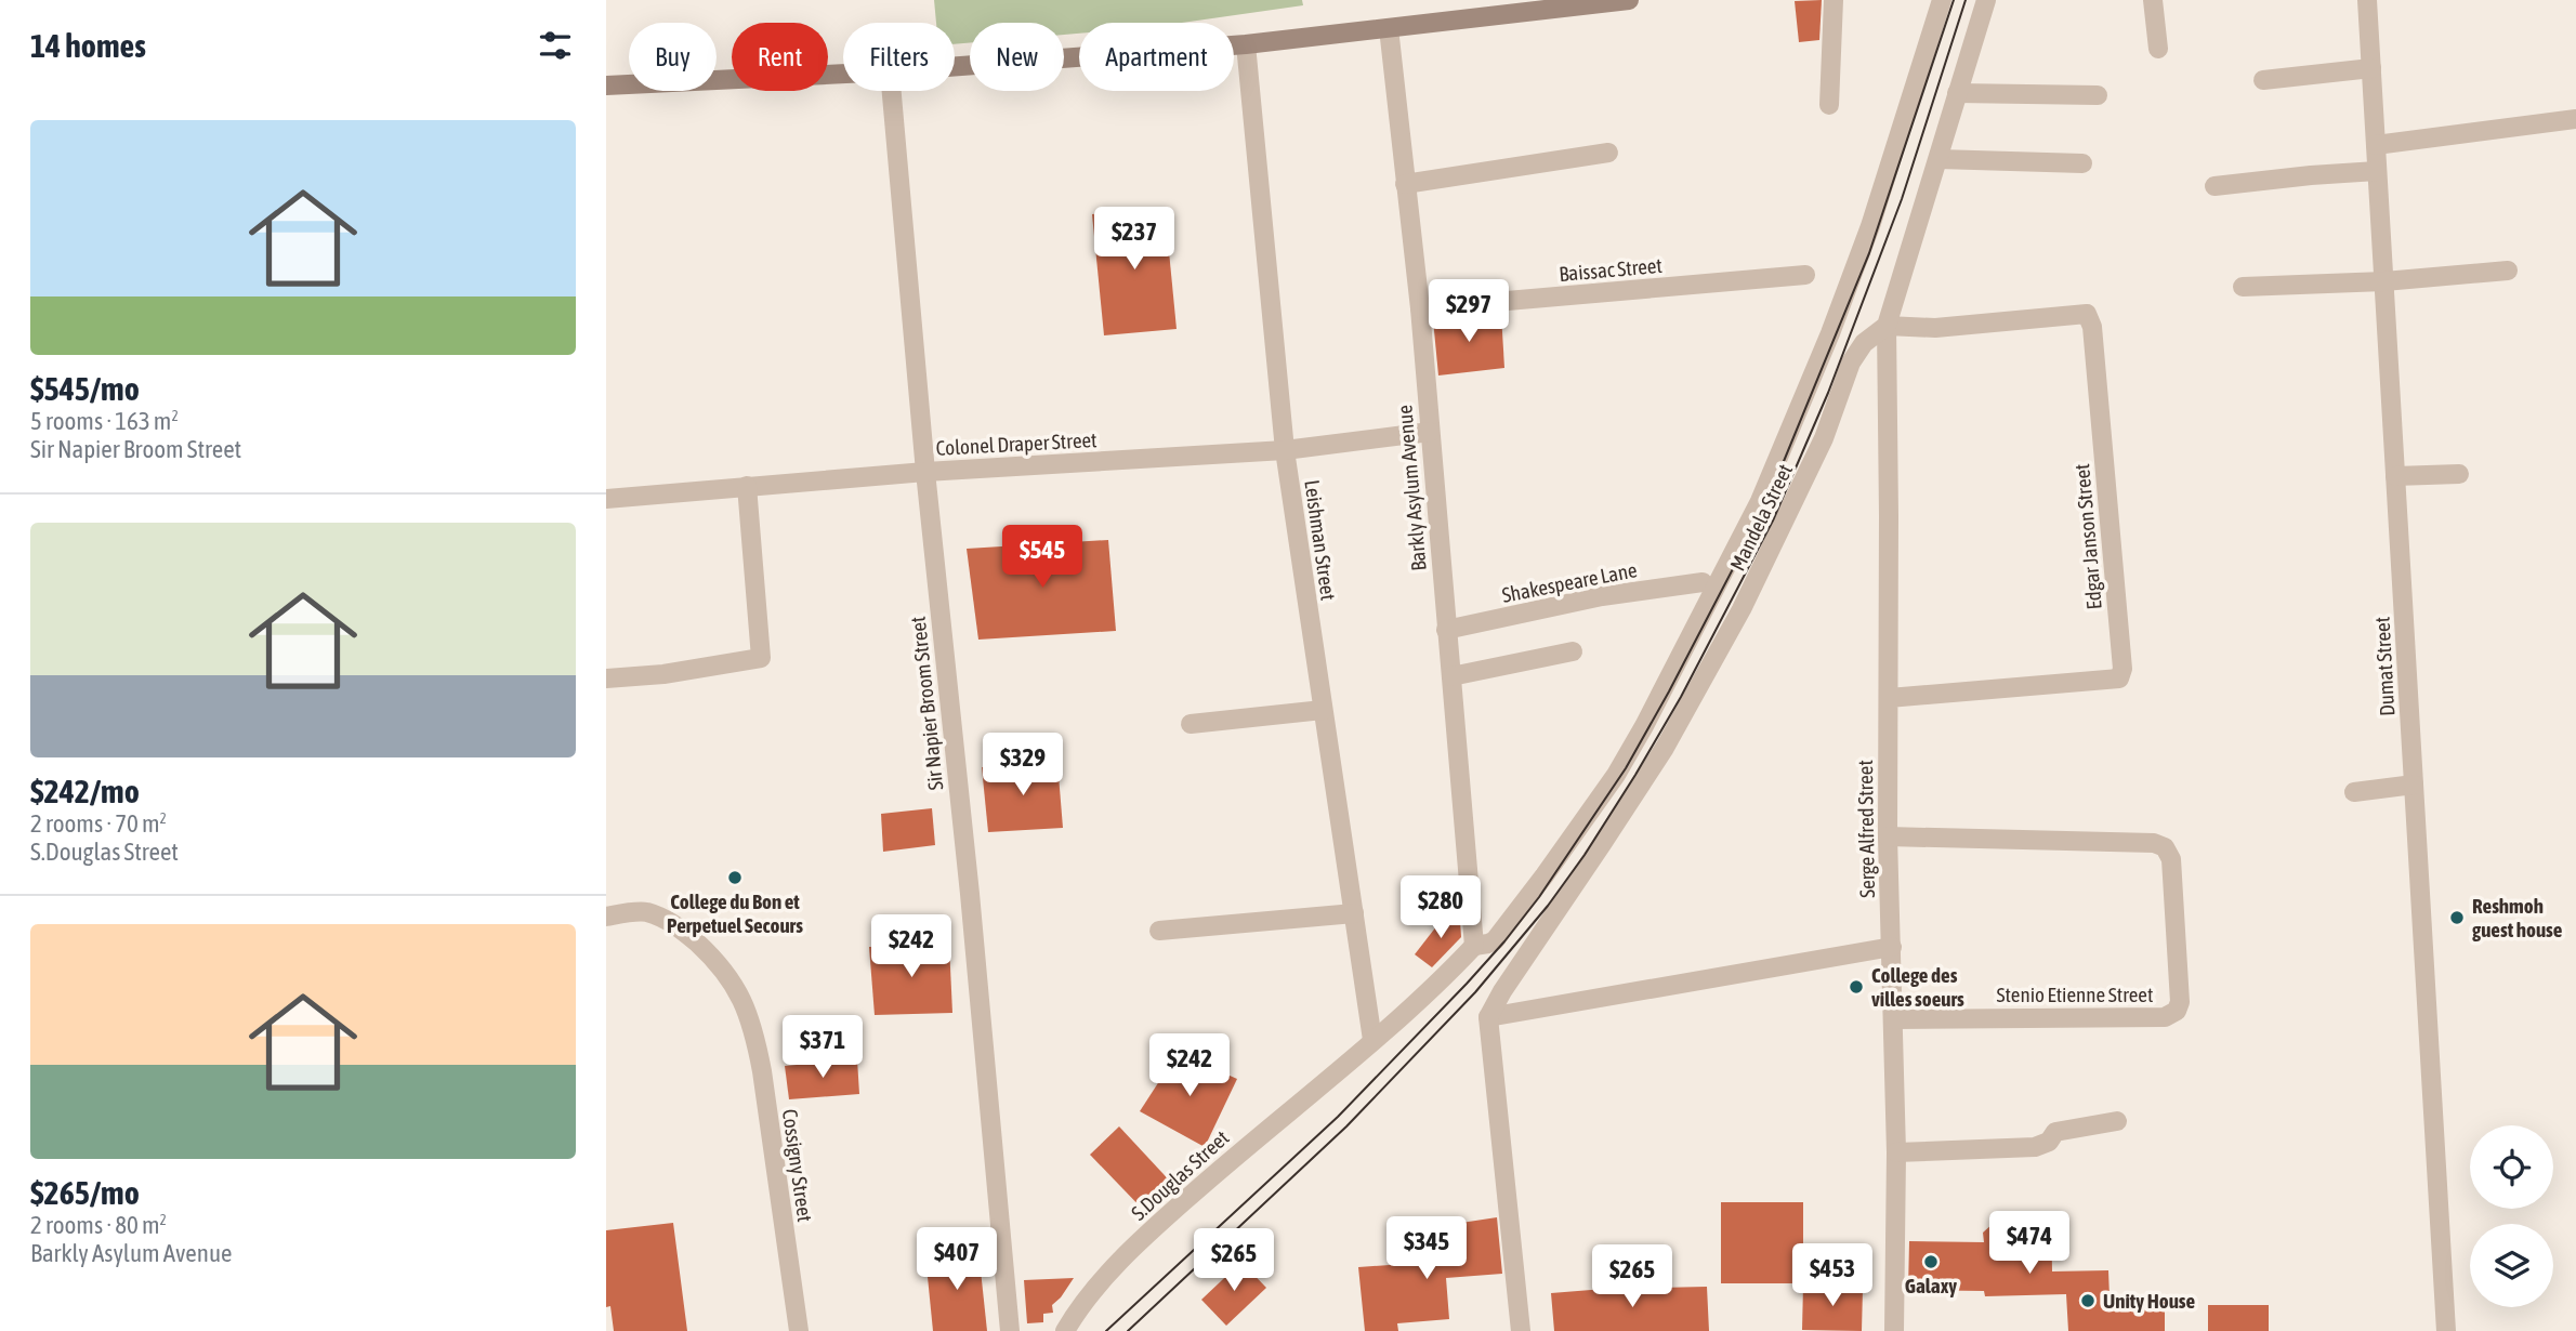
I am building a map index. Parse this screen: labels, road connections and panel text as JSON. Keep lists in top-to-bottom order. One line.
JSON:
{"streets":{"street":["Baissac Street","Colonel Draper Street","Barkly Asylum Avenue","Mandela Street","Edgar Janson Street","Leishman Street","Shakespeare Lane","Dumat Street","Sir Napier Broom Street","Serge Alfred Street","Stenio Etienne Street","Cossigny Street","S.Douglas Street"]},"crossings":[["Baissac Street","Barkly Asylum Avenue"],["Colonel Draper Street","Barkly Asylum Avenue"],["Colonel Draper Street","Leishman Street"],["Colonel Draper Street","Sir Napier Broom Street"],["Barkly Asylum Avenue","Shakespeare Lane"],["Barkly Asylum Avenue","S.Douglas Street"],["Mandela Street","Edgar Janson Street"],["Mandela Street","Serge Alfred Street"],["Edgar Janson Street","Serge Alfred Street"],["Leishman Street","S.Douglas Street"],["Serge Alfred Street","Stenio Etienne Street"]],"places":["College du Bon et Perpetuel Secours","Reshmoh guest house","College des villes soeurs","Galaxy","Unity House"],"page":{"heading":"14 homes","chip":["Buy","Rent","Filters","New","Apartment"],"list":[{"name":"$545/mo","note":"5 rooms · 163 m² · Sir Napier Broom Street"},{"name":"$242/mo","note":"2 rooms · 70 m² · S.Douglas Street"},{"name":"$265/mo","note":"2 rooms · 80 m² · Barkly Asylum Avenue"}],"price":["$237","$297","$545","$329","$280","$242","$371","$242","$474","$345","$407","$265","$453","$265"]}}
